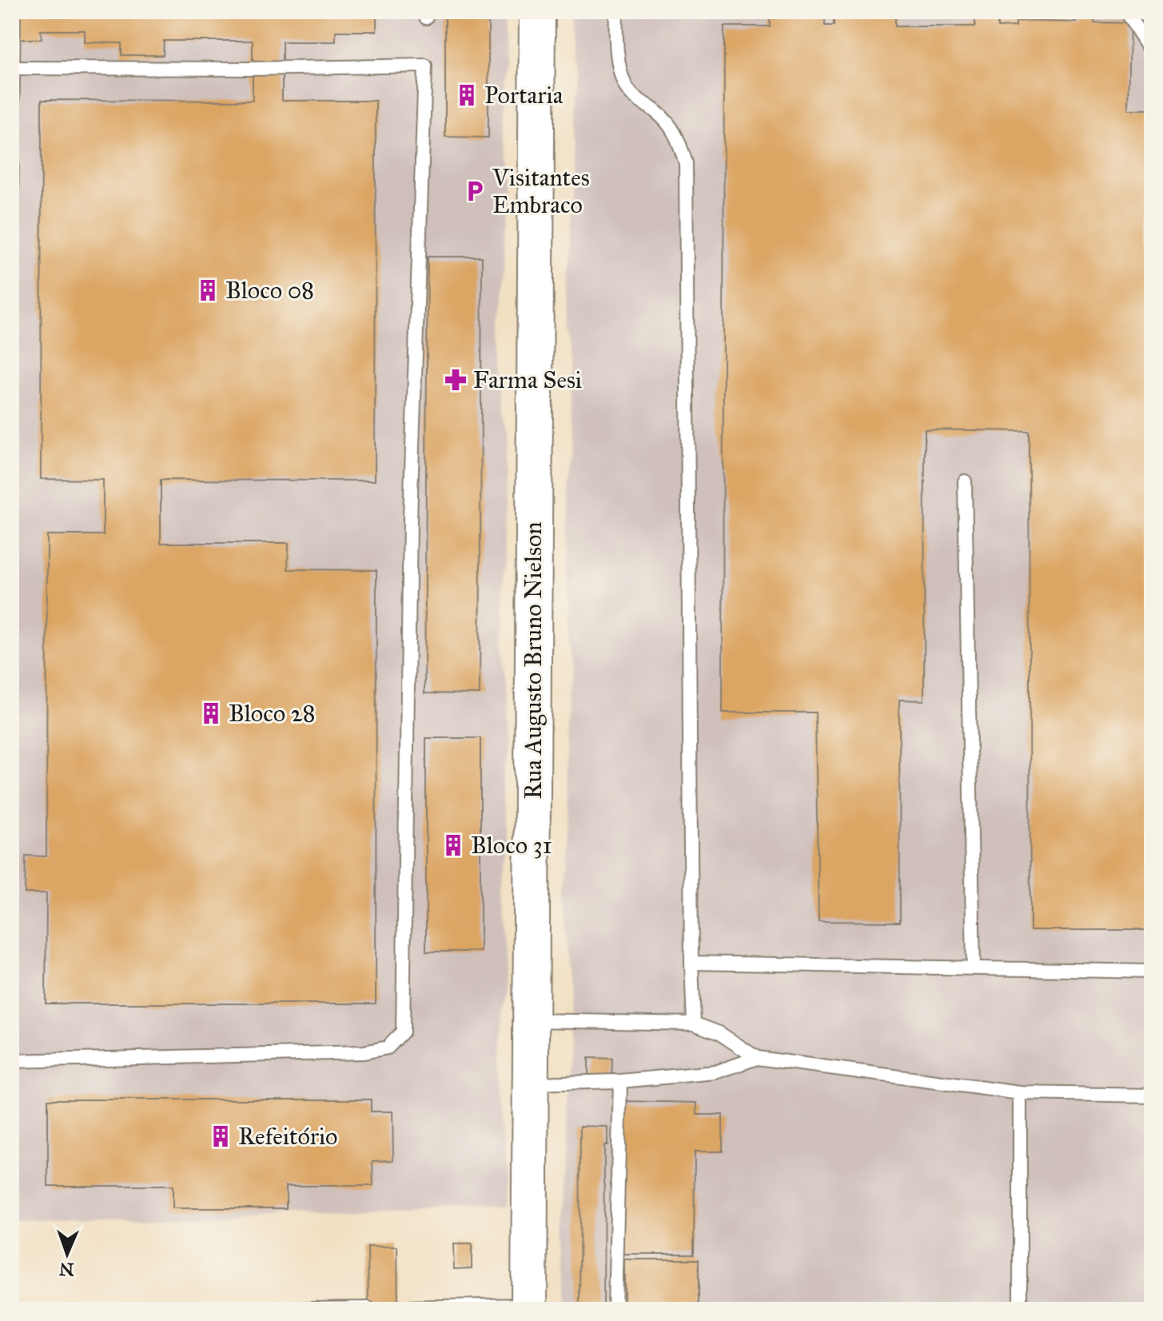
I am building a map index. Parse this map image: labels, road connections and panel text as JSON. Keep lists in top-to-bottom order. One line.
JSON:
{"streets":{"main road":["Rua Augusto Bruno Nielson"]},"places":{"building":["Portaria","Bloco 08","Bloco 28","Bloco 31","Refeitório"],"parking":["Visitantes Embraco"],"pharmacy":["Farma Sesi"]},"north":"bottom"}
